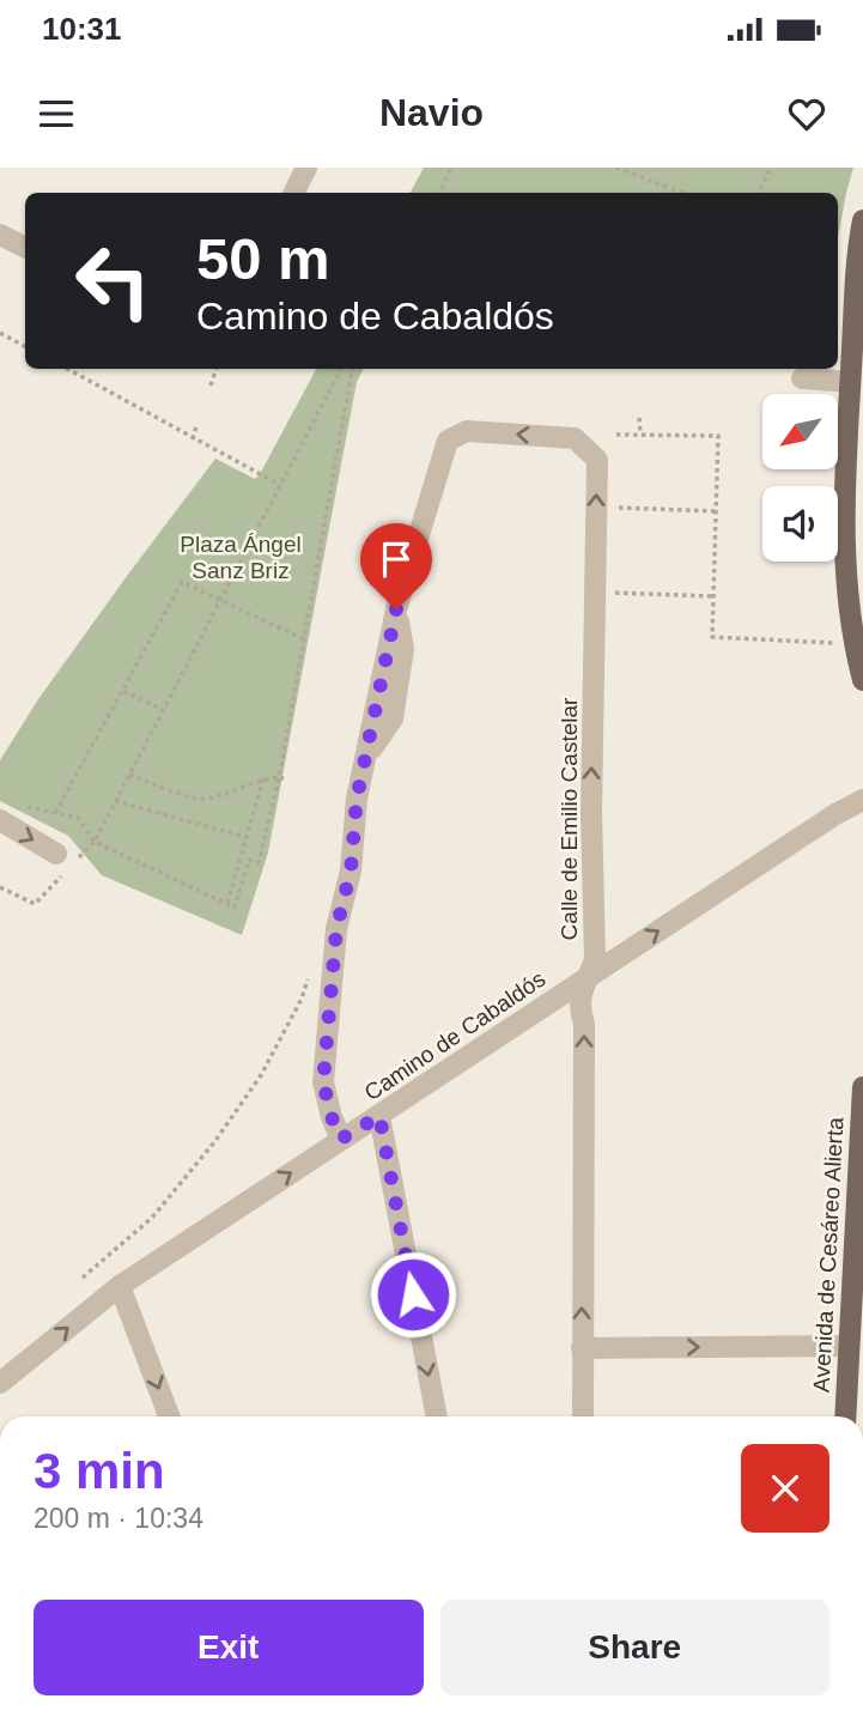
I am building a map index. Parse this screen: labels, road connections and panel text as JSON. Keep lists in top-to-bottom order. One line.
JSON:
{"streets":{"main road":["Avenida de Cesáreo Alierta"],"street":["Calle de Emilio Castelar","Camino de Cabaldós"]},"crossings":[["Calle de Emilio Castelar","Camino de Cabaldós"]],"one_way":["Camino de Cabaldós"],"parks":["Plaza Ángel Sanz Briz"],"north":"bottom left","page":{"status":"10:31","header":"Navio","turn":["50 m","Camino de Cabaldós"],"heading":["3 min","200 m · 10:34"],"buttons":["Exit","Share"]}}
